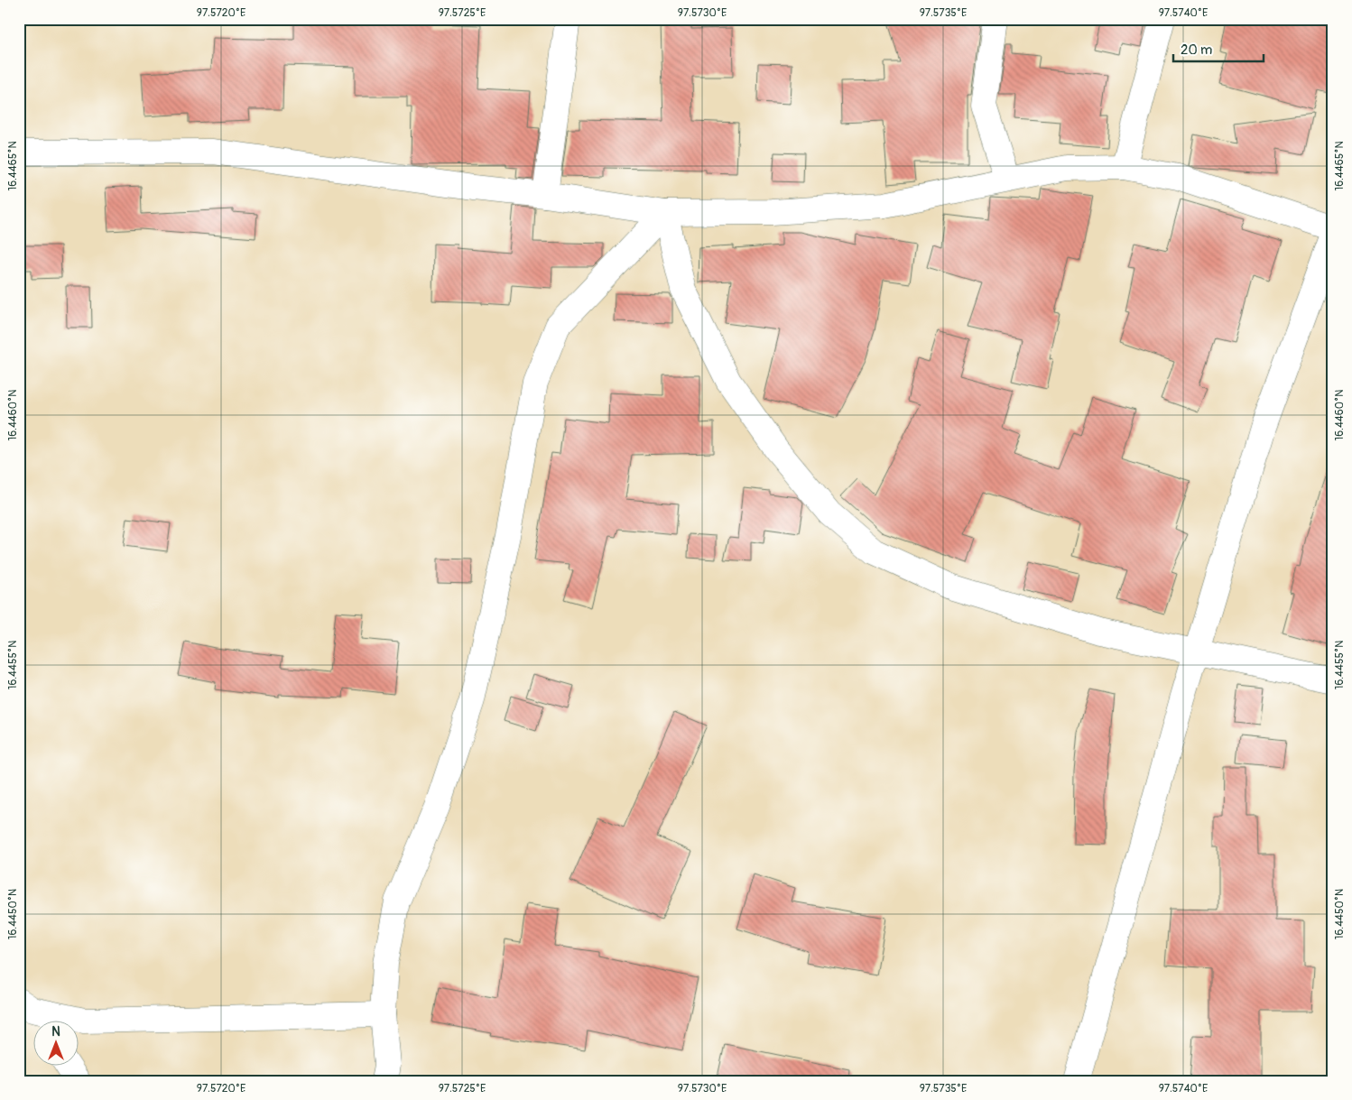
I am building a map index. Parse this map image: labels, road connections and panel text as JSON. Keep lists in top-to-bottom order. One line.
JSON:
{"scale_bar":"20 m","north":"top","coordinates":["97.5720°E","97.5725°E","97.5730°E","97.5735°E","97.5740°E","16.4465°N","16.4460°N","16.4455°N","16.4450°N"]}
